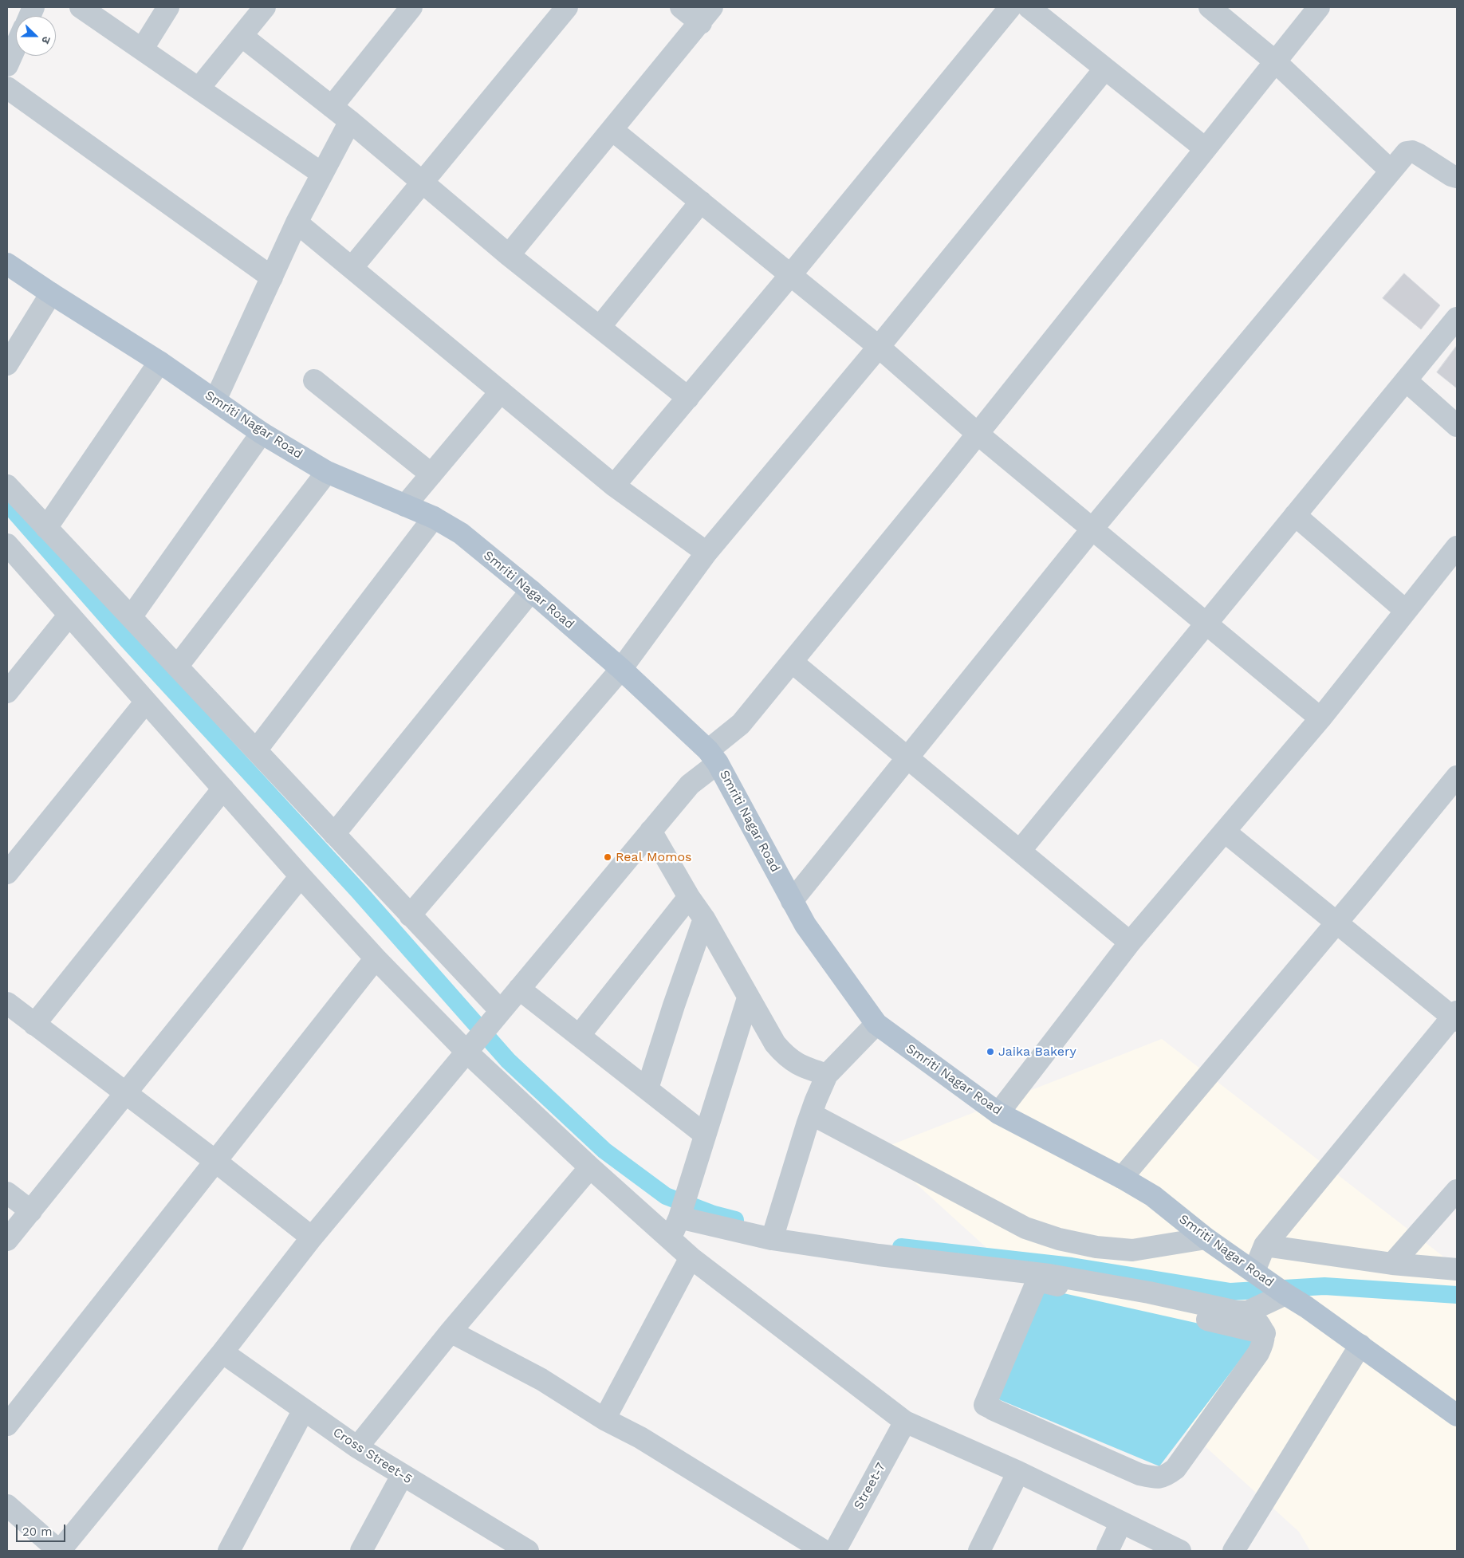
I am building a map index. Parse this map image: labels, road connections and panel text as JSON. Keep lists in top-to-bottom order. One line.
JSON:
{"streets":{"main road":["Smriti Nagar Road"],"street":["Cross Street-5","Street-7"]},"places":["Real Momos","Jaika Bakery"],"scale_bar":"20 m","north":"right"}
